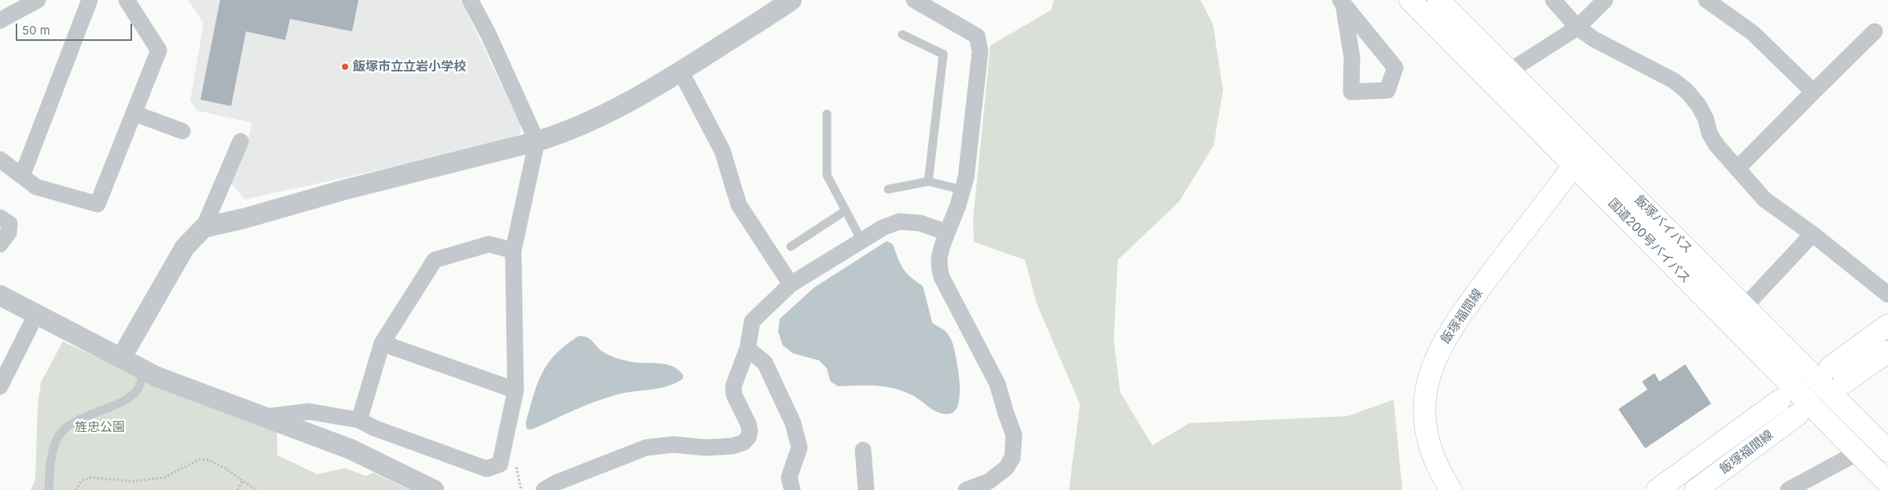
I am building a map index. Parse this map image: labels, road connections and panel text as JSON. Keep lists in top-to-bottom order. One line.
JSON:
{"streets":{"main road":["飯塚バイパス","国道200号バイパス","飯塚福間線"]},"crossings":[["飯塚バイパス","国道200号バイパス"],["国道200号バイパス","飯塚福間線"]],"parks":["旌忠公園"],"places":["飯塚市立立岩小学校"],"scale_bar":"50 m"}
